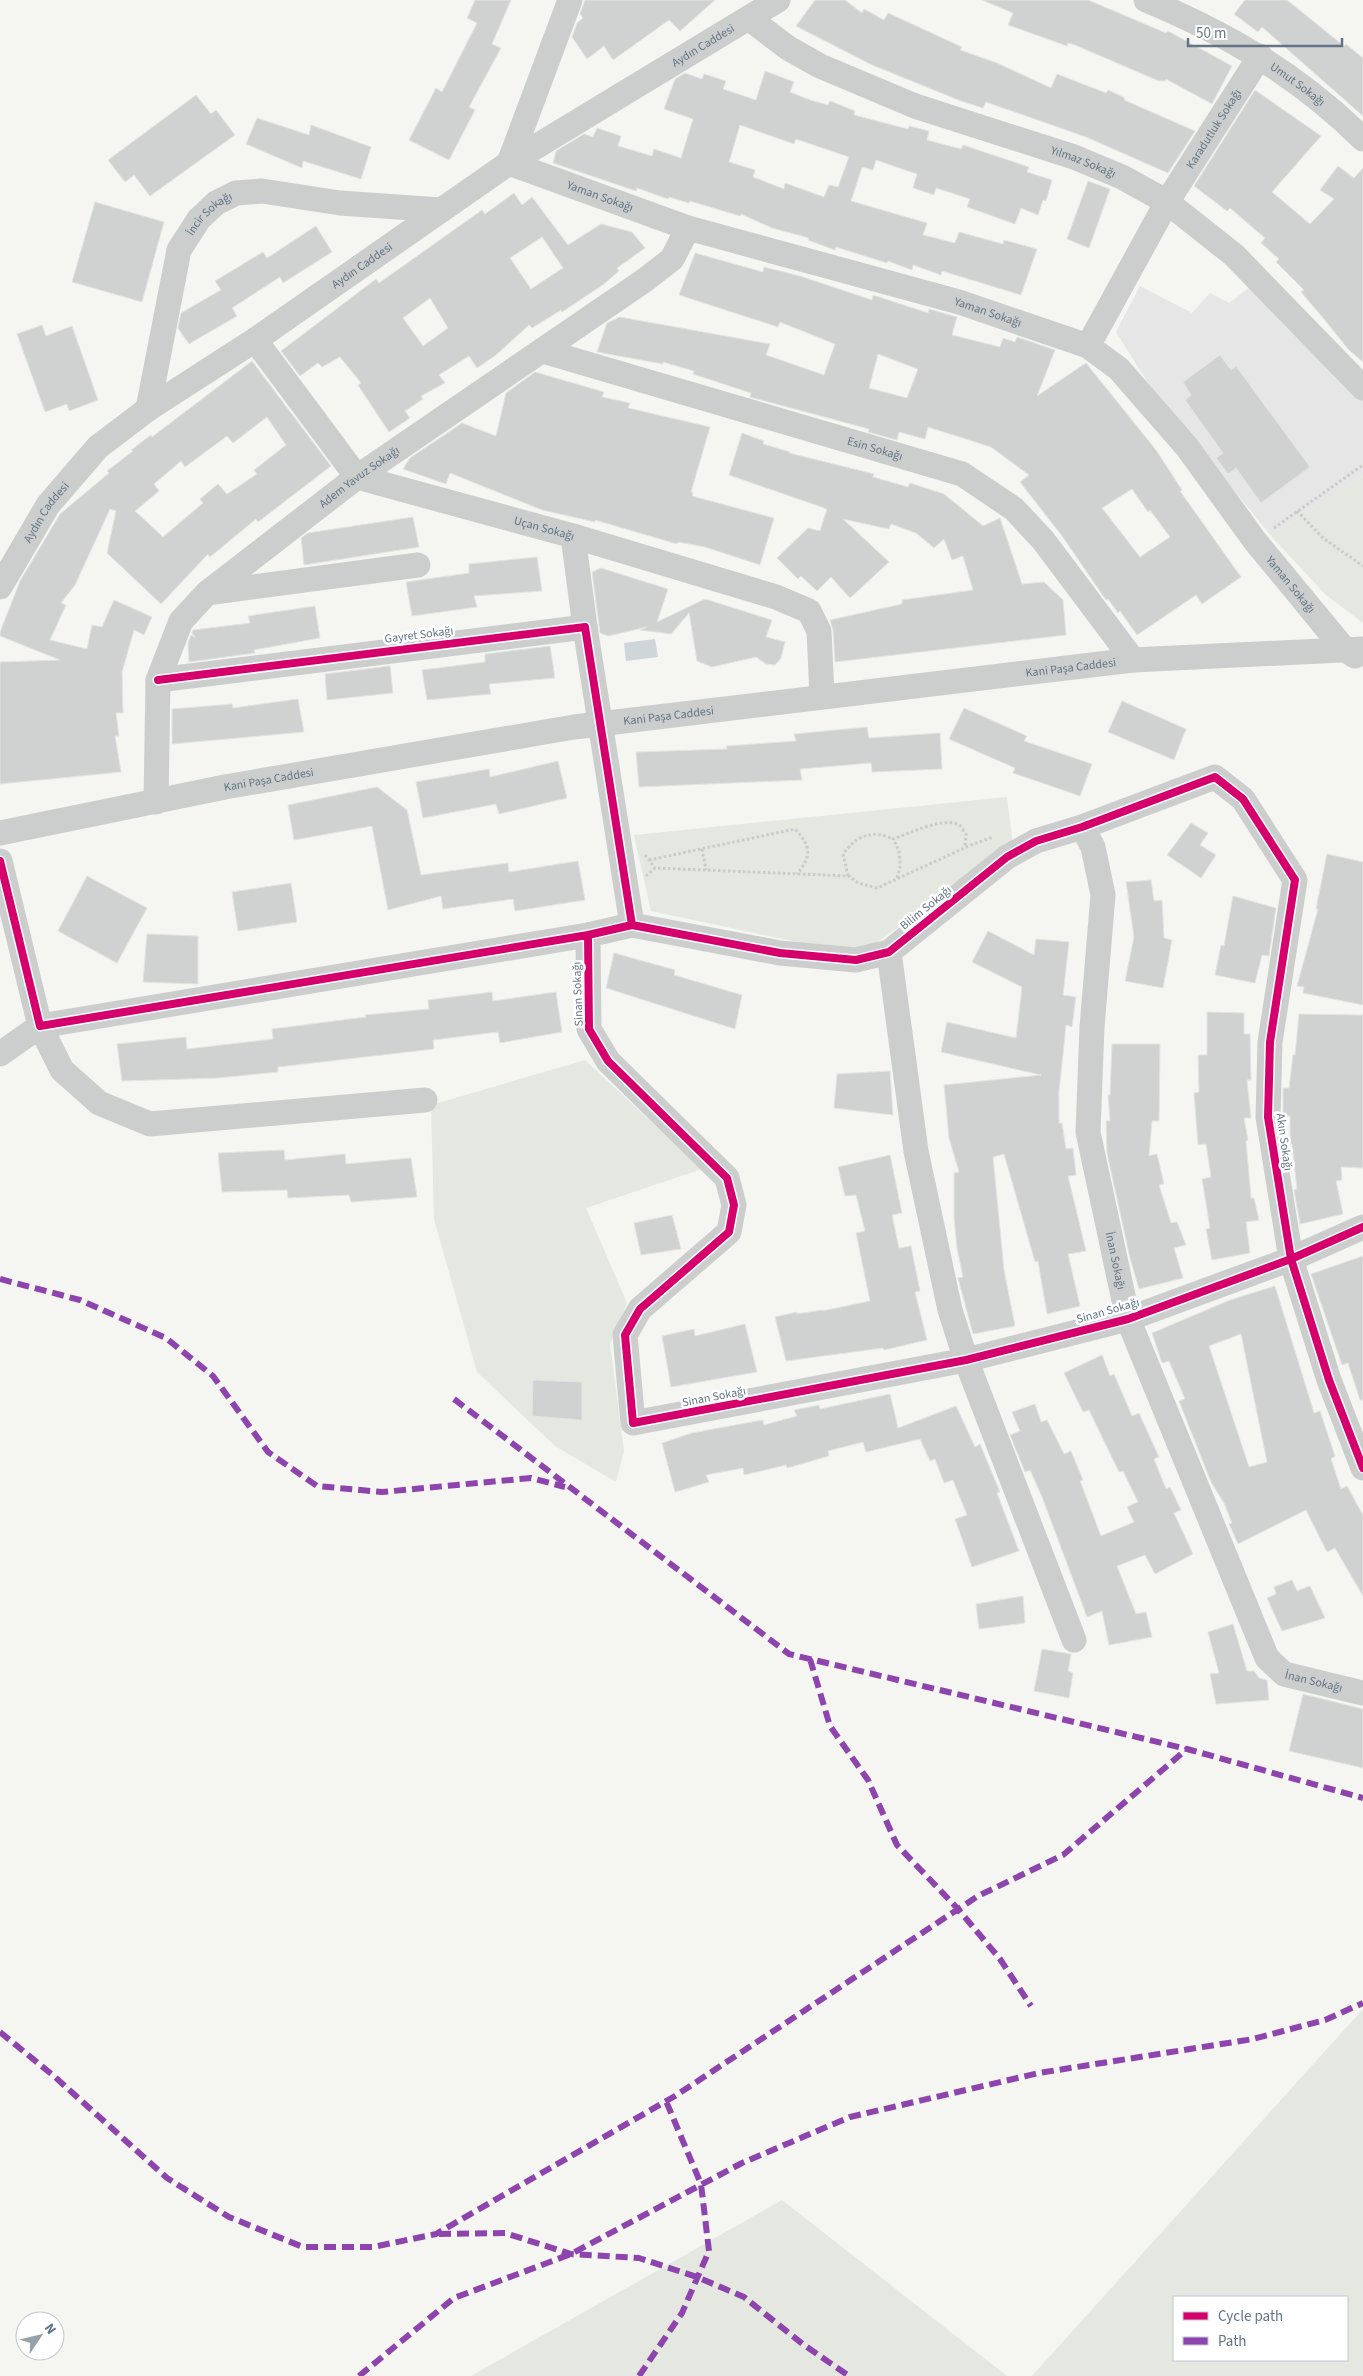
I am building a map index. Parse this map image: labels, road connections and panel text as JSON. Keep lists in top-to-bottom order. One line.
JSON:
{"streets":{"street":["Aydın Caddesi","Umut Sokağı","Karadutluk Sokağı","Yılmaz Sokağı","Yaman Sokağı","İncir Sokağı","Esin Sokağı","Adem Yavuz Sokağı","Uçan Sokağı","Gayret Sokağı","Kani Paşa Caddesi","Bilim Sokağı","Sinan Sokağı","Akın Sokağı","İnan Sokağı"]},"crossings":[["Aydın Caddesi","Yılmaz Sokağı"],["Aydın Caddesi","Yaman Sokağı"],["Aydın Caddesi","İncir Sokağı"],["Umut Sokağı","Karadutluk Sokağı"],["Karadutluk Sokağı","Yılmaz Sokağı"],["Karadutluk Sokağı","Yaman Sokağı"],["Yaman Sokağı","Adem Yavuz Sokağı"],["Yaman Sokağı","Kani Paşa Caddesi"],["Esin Sokağı","Adem Yavuz Sokağı"],["Esin Sokağı","Kani Paşa Caddesi"],["Adem Yavuz Sokağı","Uçan Sokağı"],["Adem Yavuz Sokağı","Gayret Sokağı"],["Adem Yavuz Sokağı","Kani Paşa Caddesi"],["Uçan Sokağı","Kani Paşa Caddesi"],["Bilim Sokağı","Akın Sokağı"],["Bilim Sokağı","İnan Sokağı"],["Sinan Sokağı","Akın Sokağı"],["Sinan Sokağı","İnan Sokağı"]],"legend":["Cycle path","Path"],"scale_bar":"50 m","north":"top right"}
